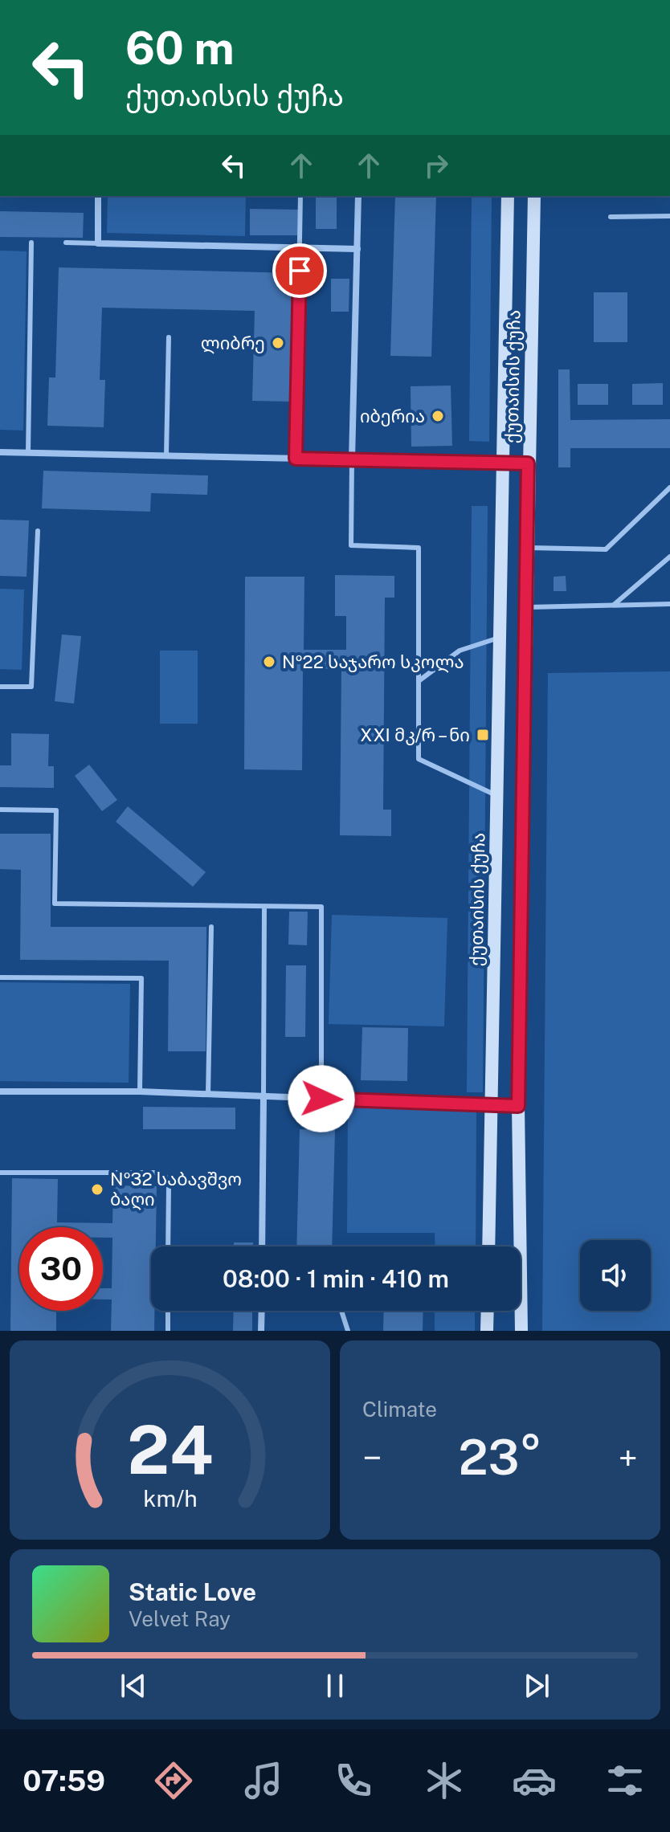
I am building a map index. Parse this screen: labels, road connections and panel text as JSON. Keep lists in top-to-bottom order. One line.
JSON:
{"streets":{"street":["ქუთაისის ქუჩა"]},"places":{"other":["ლიბრე","იბერია","№22 საჯარო სკოლა","№32 საბავშვო ბაღი"],"transit":["XXI მკ/რ – ნი"]},"page":{"turn":["60 m","ქუთაისის ქუჩა"],"limit":"30","trip":"08:00 · 1 min · 410 m","tile":"Climate","heat":["−","23°","+"],"song":["Static Love","Velvet Ray"],"tabs":"07:59","gauge":["24","km/h"]}}
